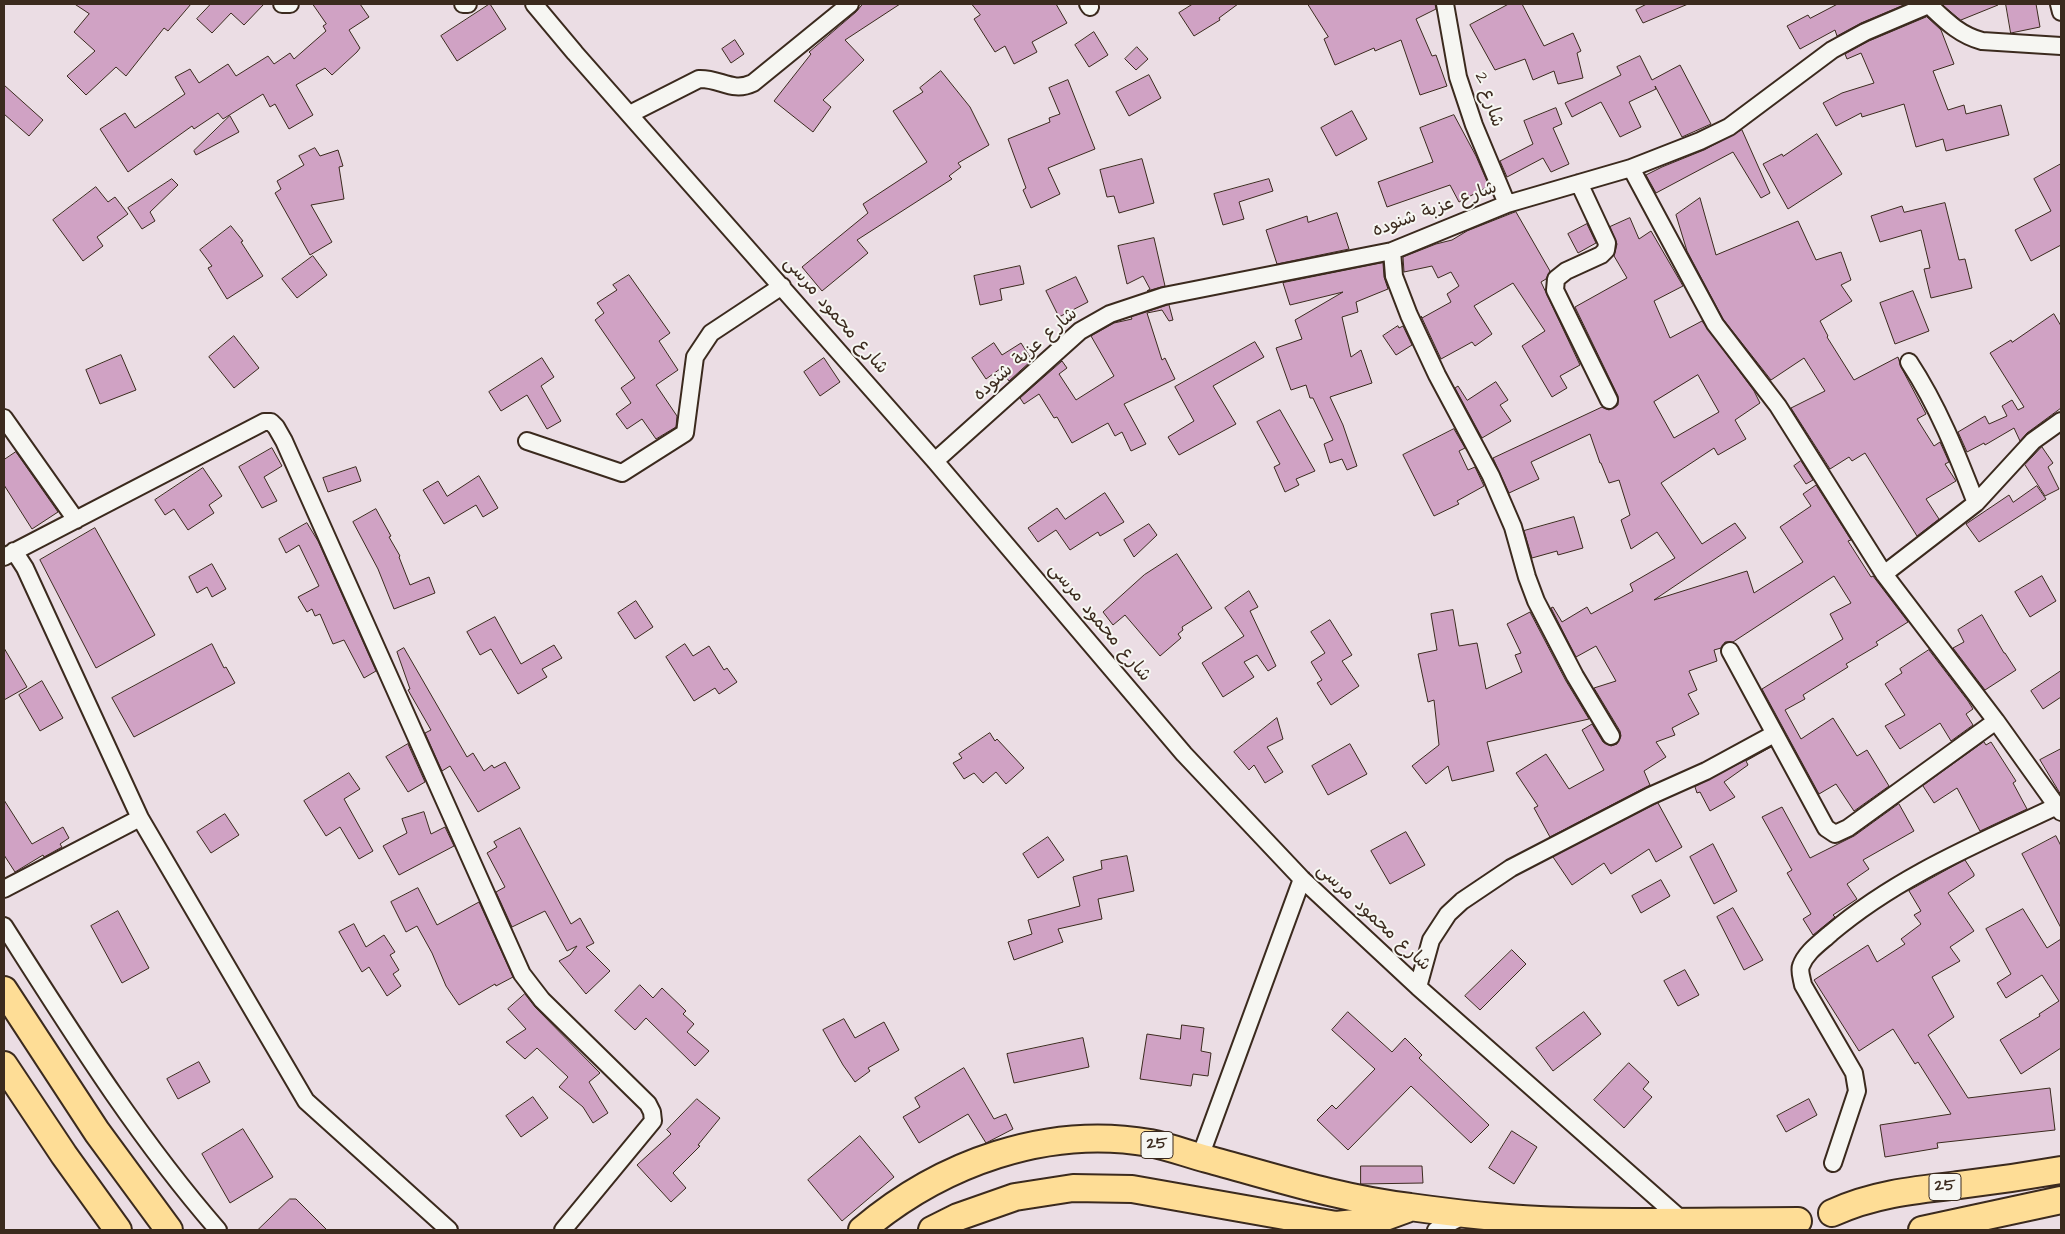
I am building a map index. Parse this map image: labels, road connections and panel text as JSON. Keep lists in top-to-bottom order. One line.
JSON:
{"streets":{"main road":["25"],"street":["شارع 2","شارع عزبة شنوده","شارع محمود مرسى"]},"crossings":[["شارع 2","شارع عزبة شنوده"],["شارع عزبة شنوده","شارع محمود مرسى"],["شارع محمود مرسى","25"]]}
